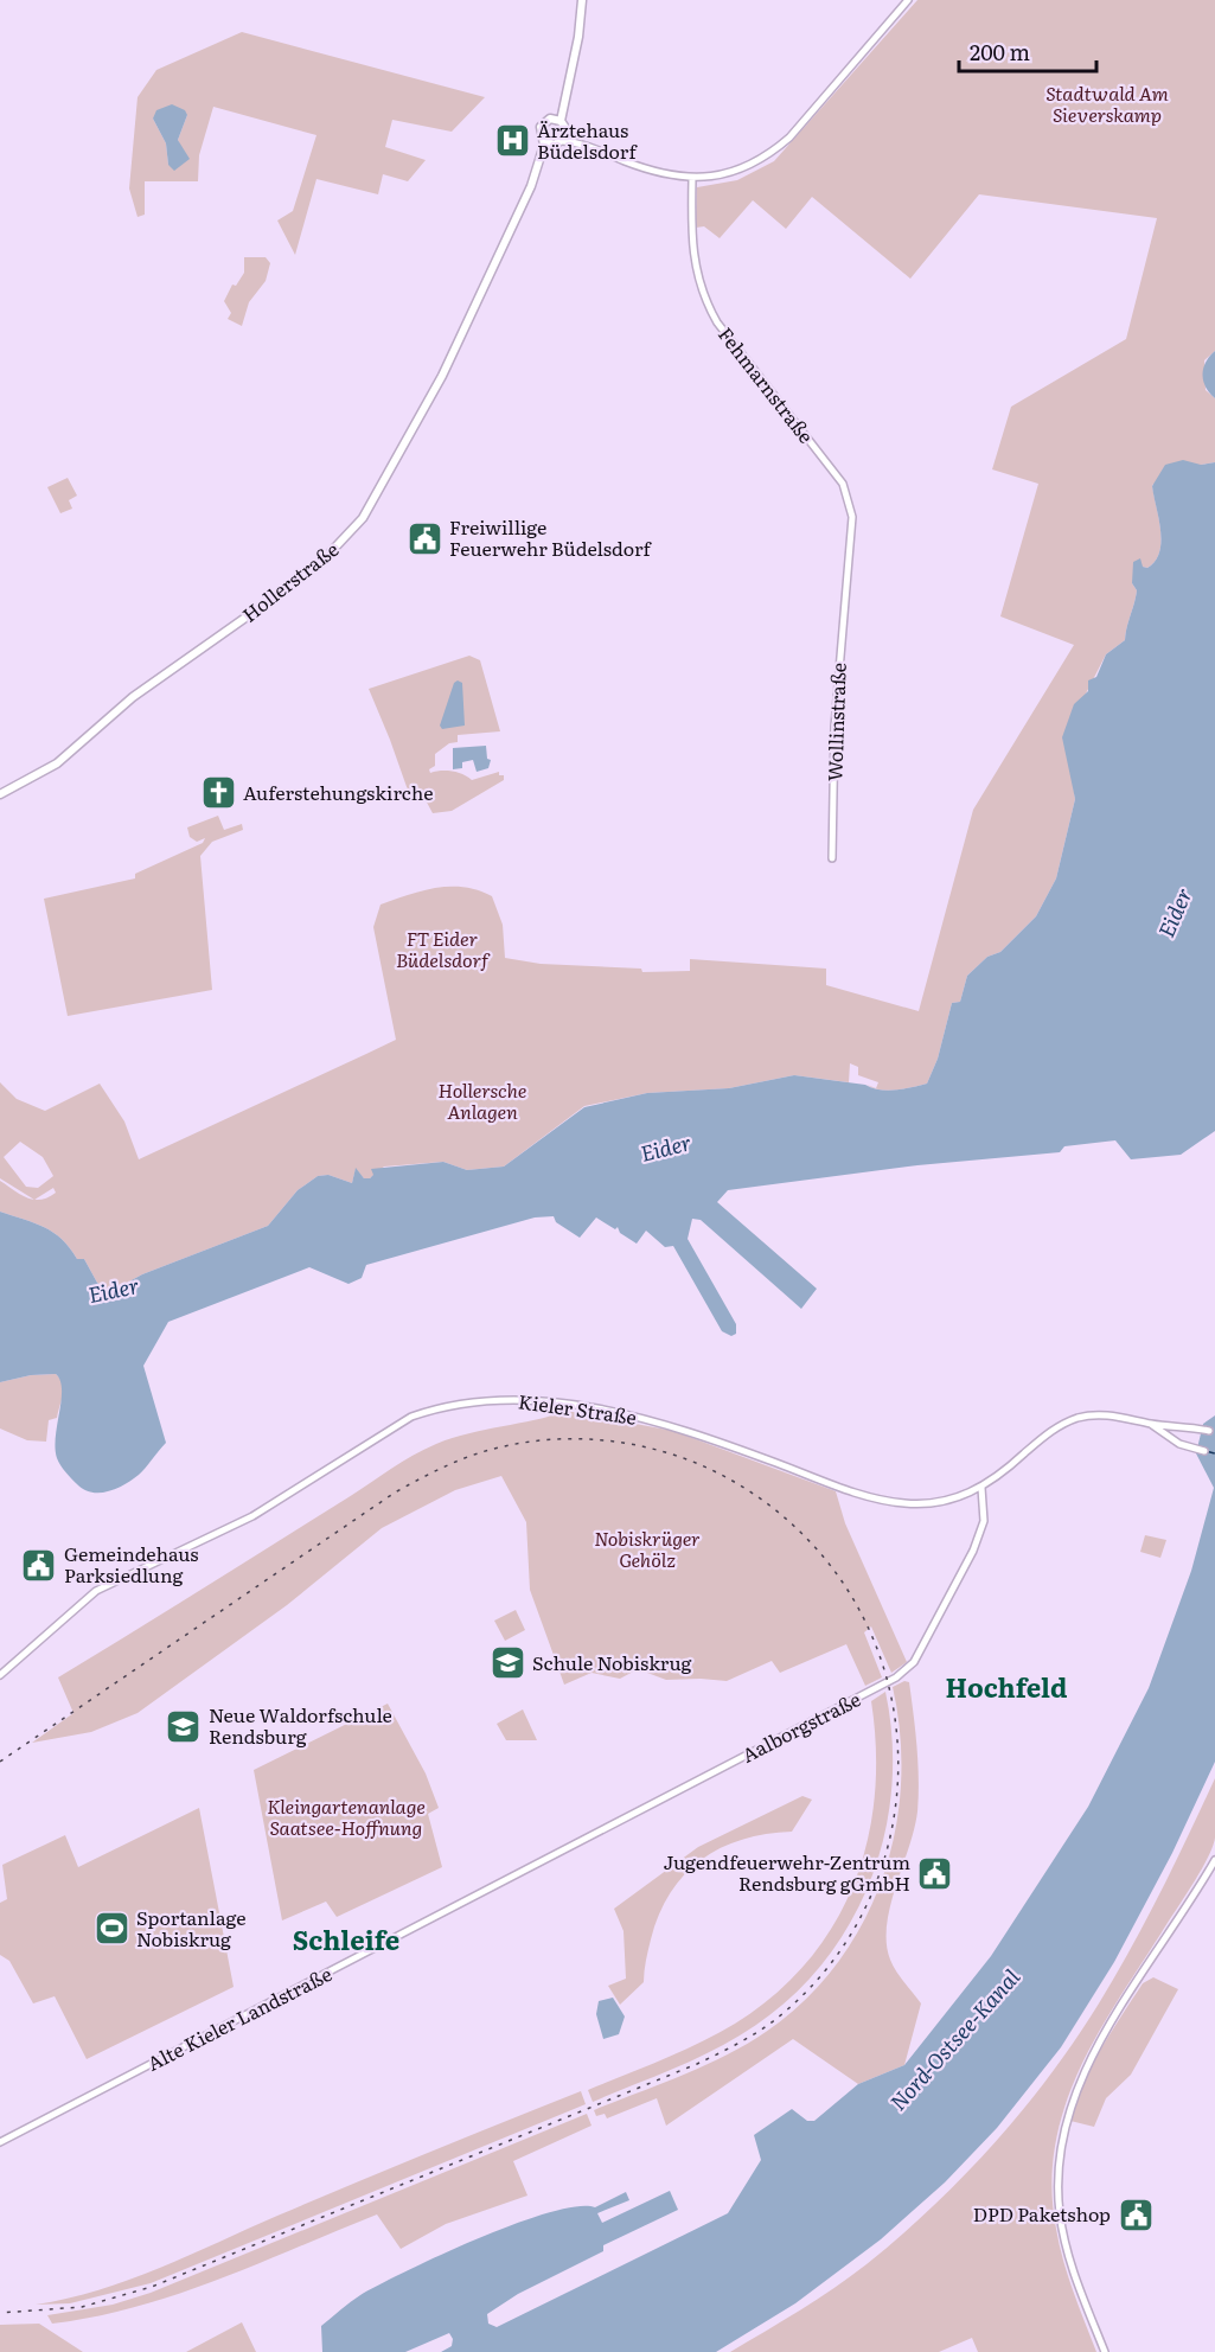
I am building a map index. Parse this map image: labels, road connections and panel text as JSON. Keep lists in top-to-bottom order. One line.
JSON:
{"streets":{"main road":["Fehmarnstraße","Hollerstraße","Wollinstraße","Kieler Straße","Aalborgstraße","Alte Kieler Landstraße"]},"crossings":[["Fehmarnstraße","Wollinstraße"],["Kieler Straße","Aalborgstraße"],["Aalborgstraße","Alte Kieler Landstraße"]],"districts":["Hochfeld","Schleife"],"water":["Eider","Nord-Ostsee-Kanal"],"parks":["Stadtwald Am Sieverskamp","FT Eider Büdelsdorf","Hollersche Anlagen","Nobiskrüger Gehölz","Kleingartenanlage Saatsee-Hoffnung"],"places":{"hospital":["Ärztehaus Büdelsdorf"],"public building":["Freiwillige Feuerwehr Büdelsdorf","Gemeindehaus Parksiedlung","Jugendfeuerwehr-Zentrum Rendsburg gGmbH","DPD Paketshop"],"church":["Auferstehungskirche"],"school or university":["Schule Nobiskrug","Neue Waldorfschule Rendsburg"],"sports":["Sportanlage Nobiskrug"]},"scale_bar":"200 m"}
